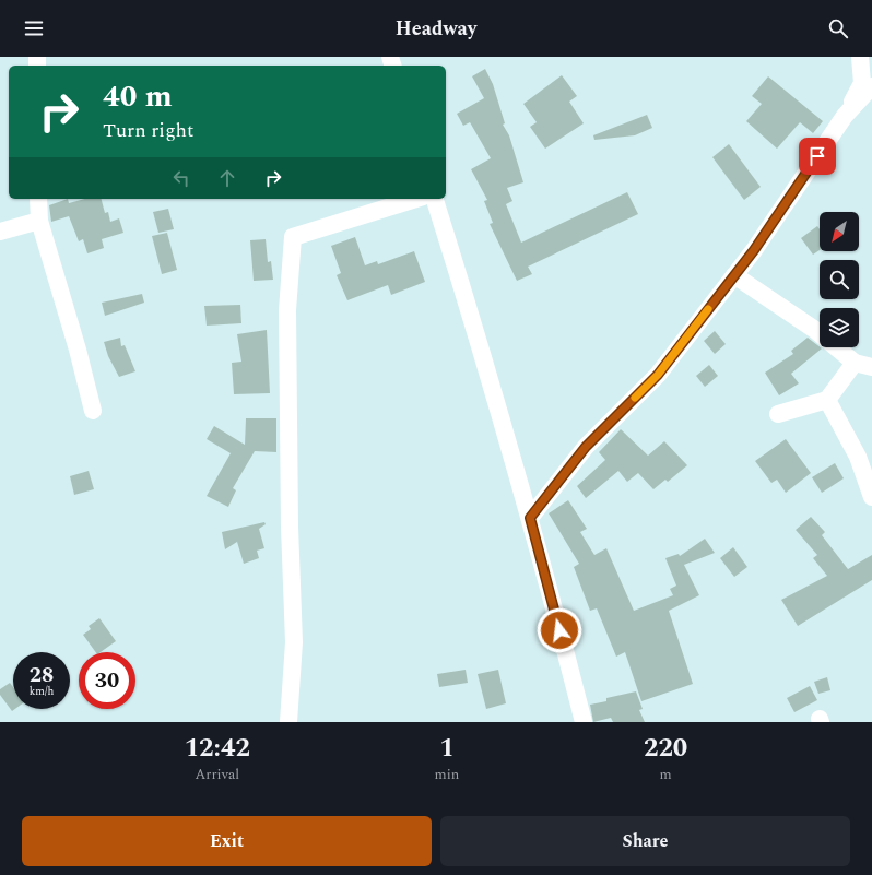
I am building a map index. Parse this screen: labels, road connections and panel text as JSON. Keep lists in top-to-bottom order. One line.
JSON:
{"north":"bottom left","page":{"header":"Headway","turn":["40 m","Turn right"],"speed":"28 km/h","limit":"30","eta":["12:42","Arrival","1","min","220","m"],"buttons":["Exit","Share"]}}
